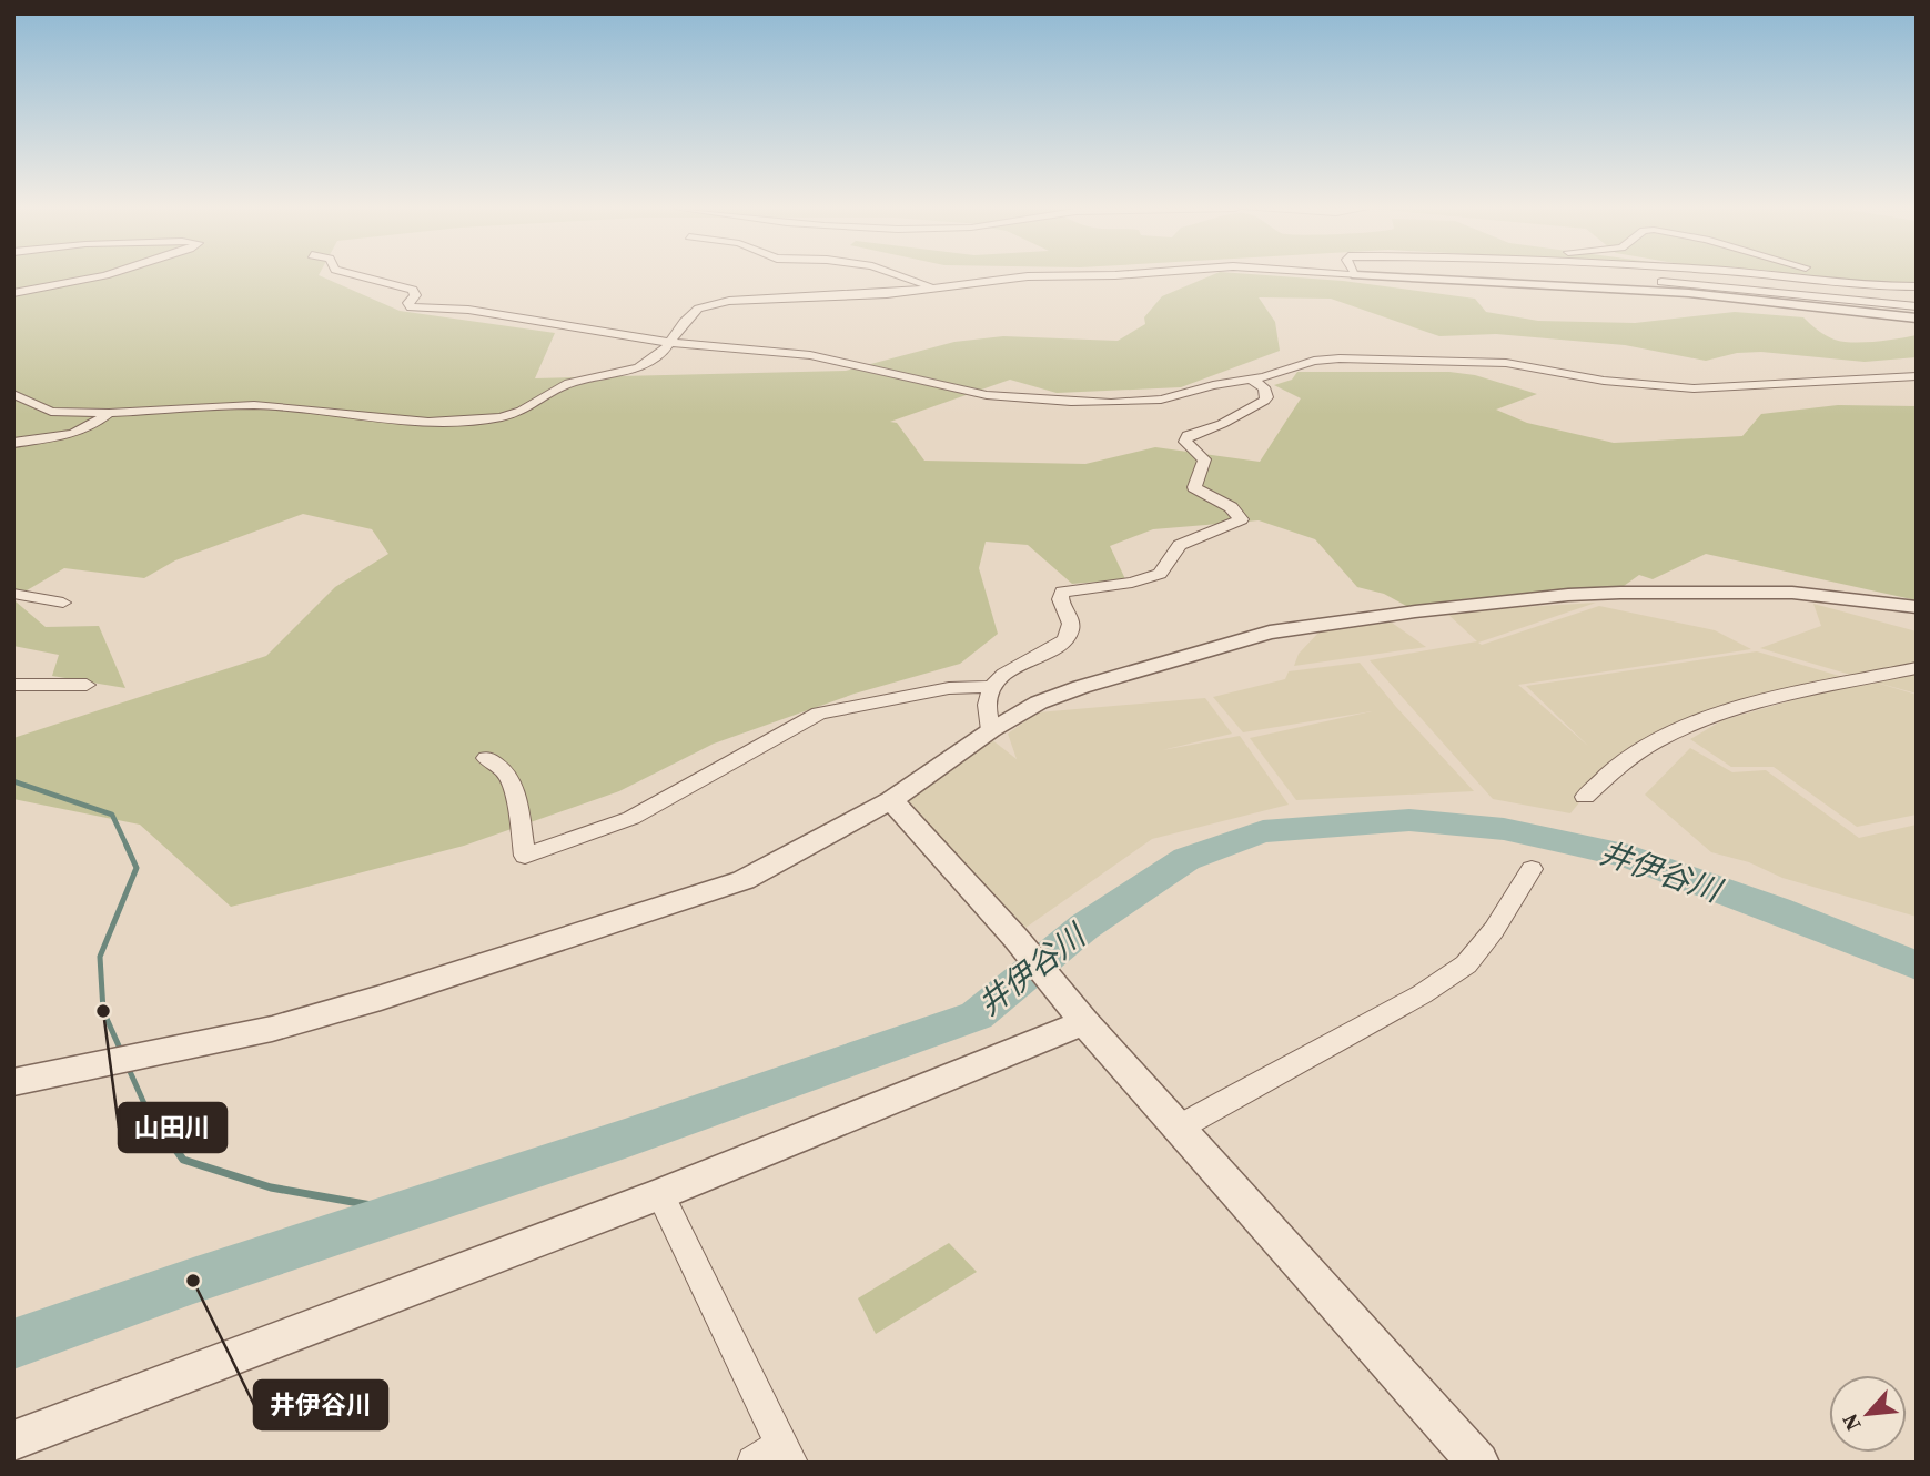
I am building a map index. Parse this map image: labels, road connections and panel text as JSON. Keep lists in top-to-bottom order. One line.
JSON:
{"water":["井伊谷川"],"places":["山田川","井伊谷川"],"north":"bottom left"}
